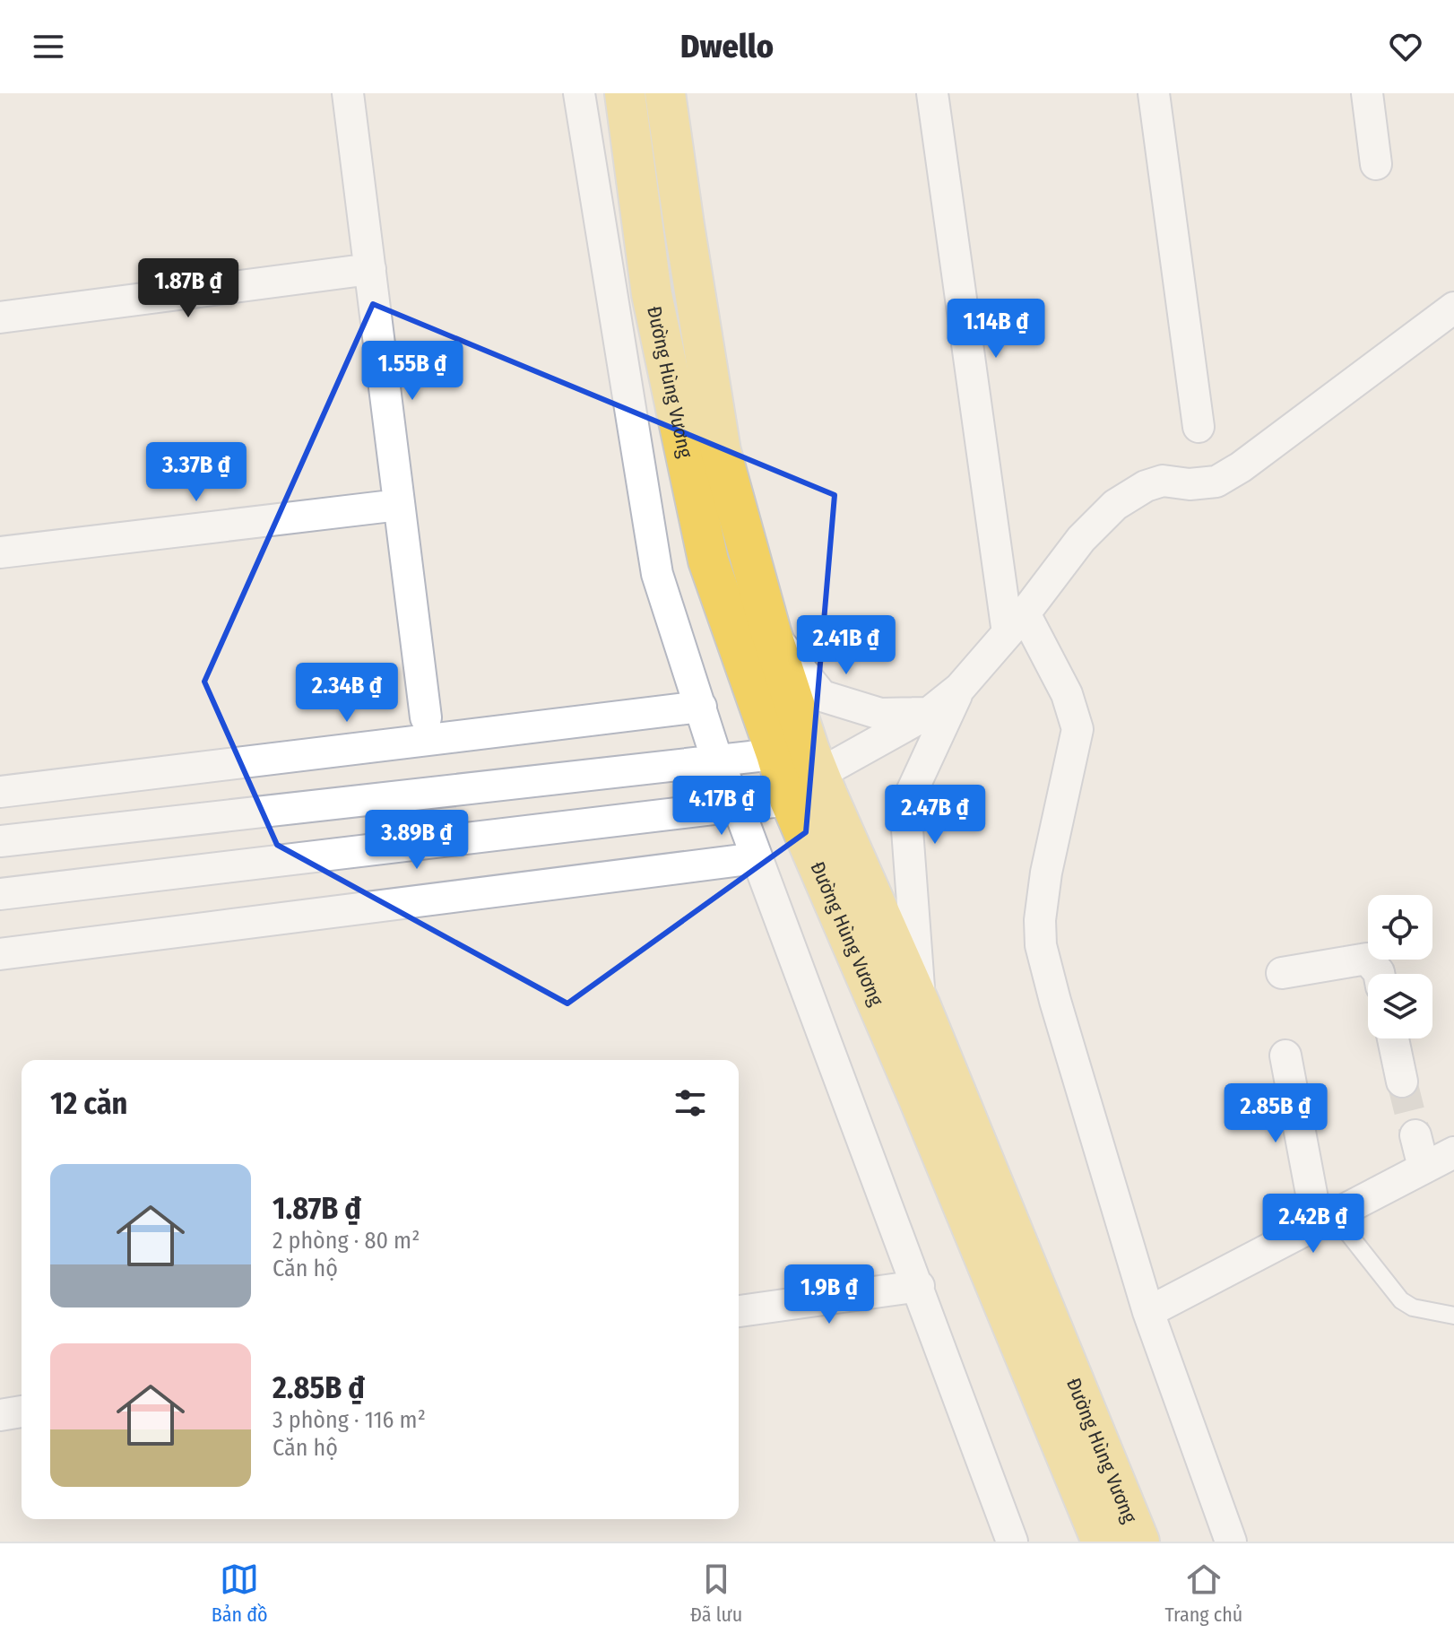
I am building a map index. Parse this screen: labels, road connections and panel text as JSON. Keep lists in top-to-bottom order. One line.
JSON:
{"streets":{"main road":["Đường Hùng Vương"]},"page":{"header":"Dwello","price":["1.87B ₫","1.14B ₫","1.55B ₫","3.37B ₫","2.41B ₫","2.34B ₫","4.17B ₫","2.47B ₫","3.89B ₫","2.85B ₫","2.42B ₫","1.9B ₫"],"heading":"12 căn","list":[{"name":"1.87B ₫","note":"2 phòng · 80 m² · Căn hộ"},{"name":"2.85B ₫","note":"3 phòng · 116 m² · Căn hộ"}],"tabs":["Bản đồ","Đã lưu","Trang chủ"]}}
